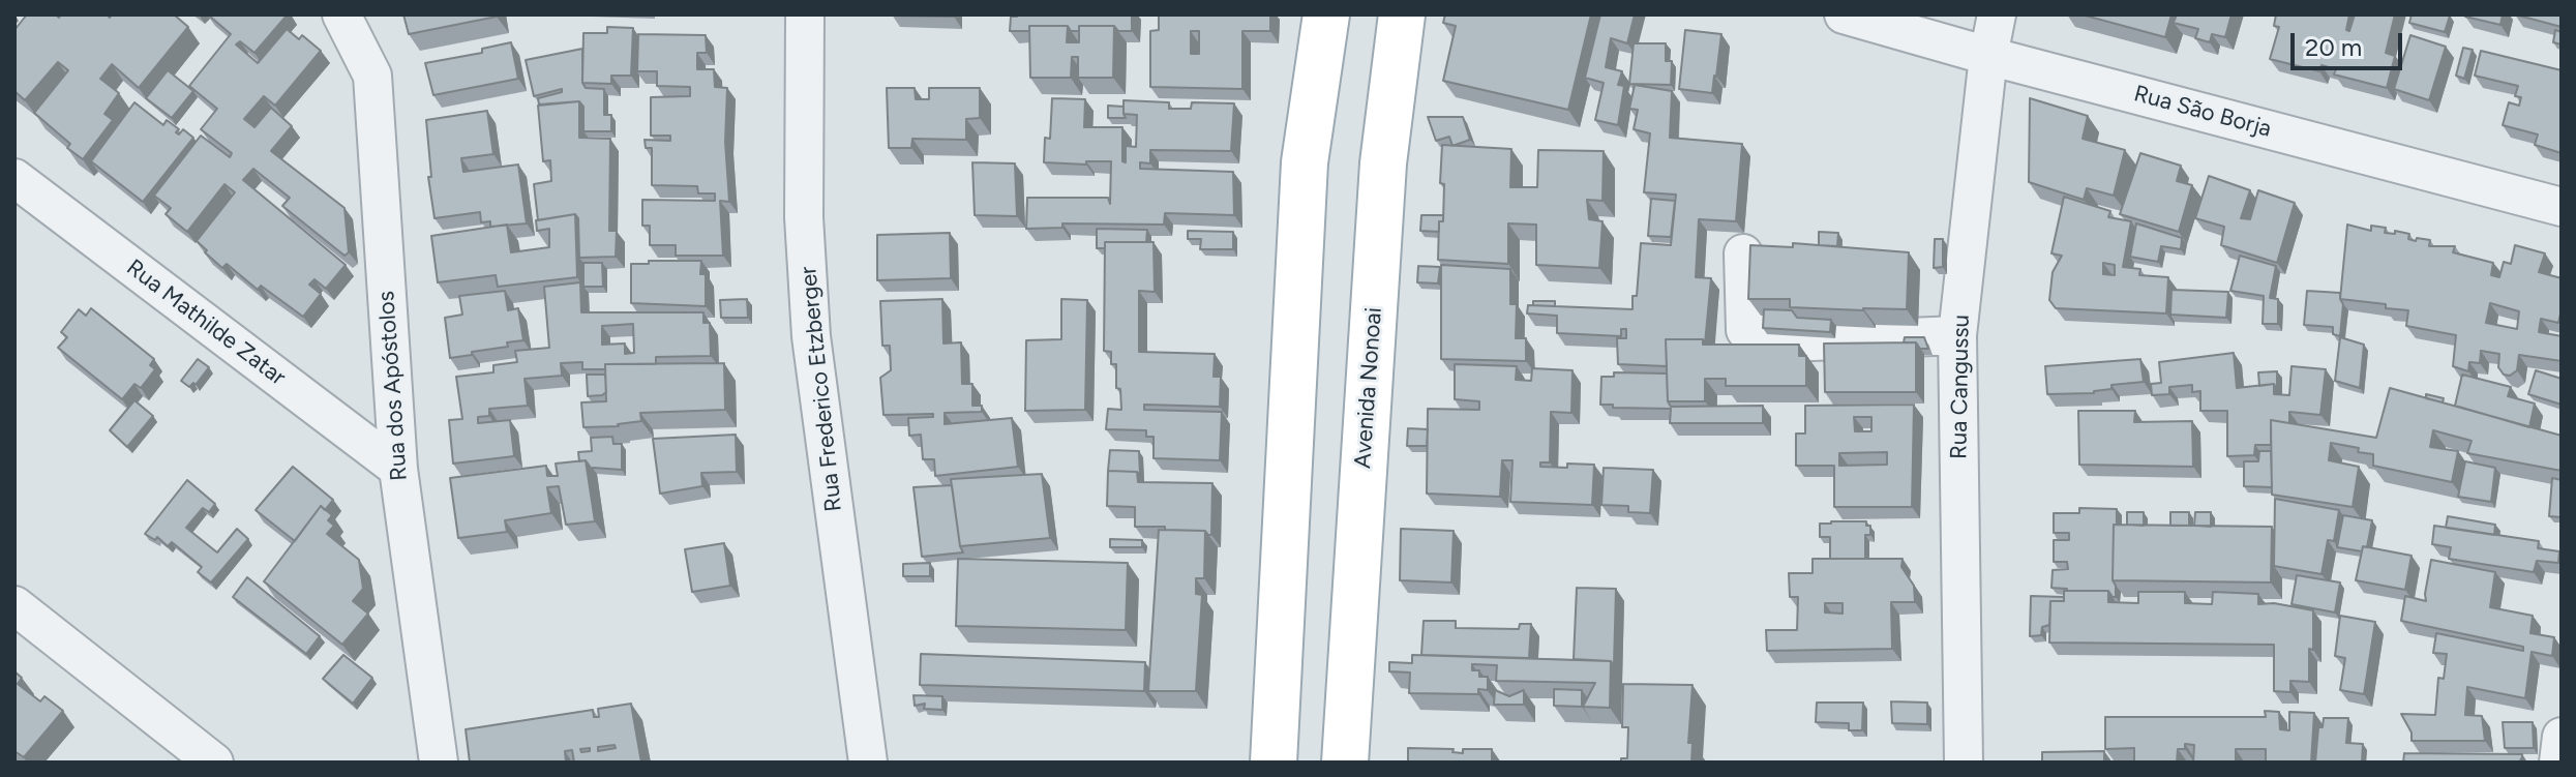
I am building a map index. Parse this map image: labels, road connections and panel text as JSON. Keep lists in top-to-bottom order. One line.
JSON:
{"streets":{"main road":["Avenida Nonoai"],"street":["Rua São Borja","Rua Mathilde Zatar","Rua dos Apóstolos","Rua Cangussu","Rua Frederico Etzberger"]},"crossings":[["Rua São Borja","Rua Cangussu"],["Rua Mathilde Zatar","Rua dos Apóstolos"]],"scale_bar":"20 m"}
